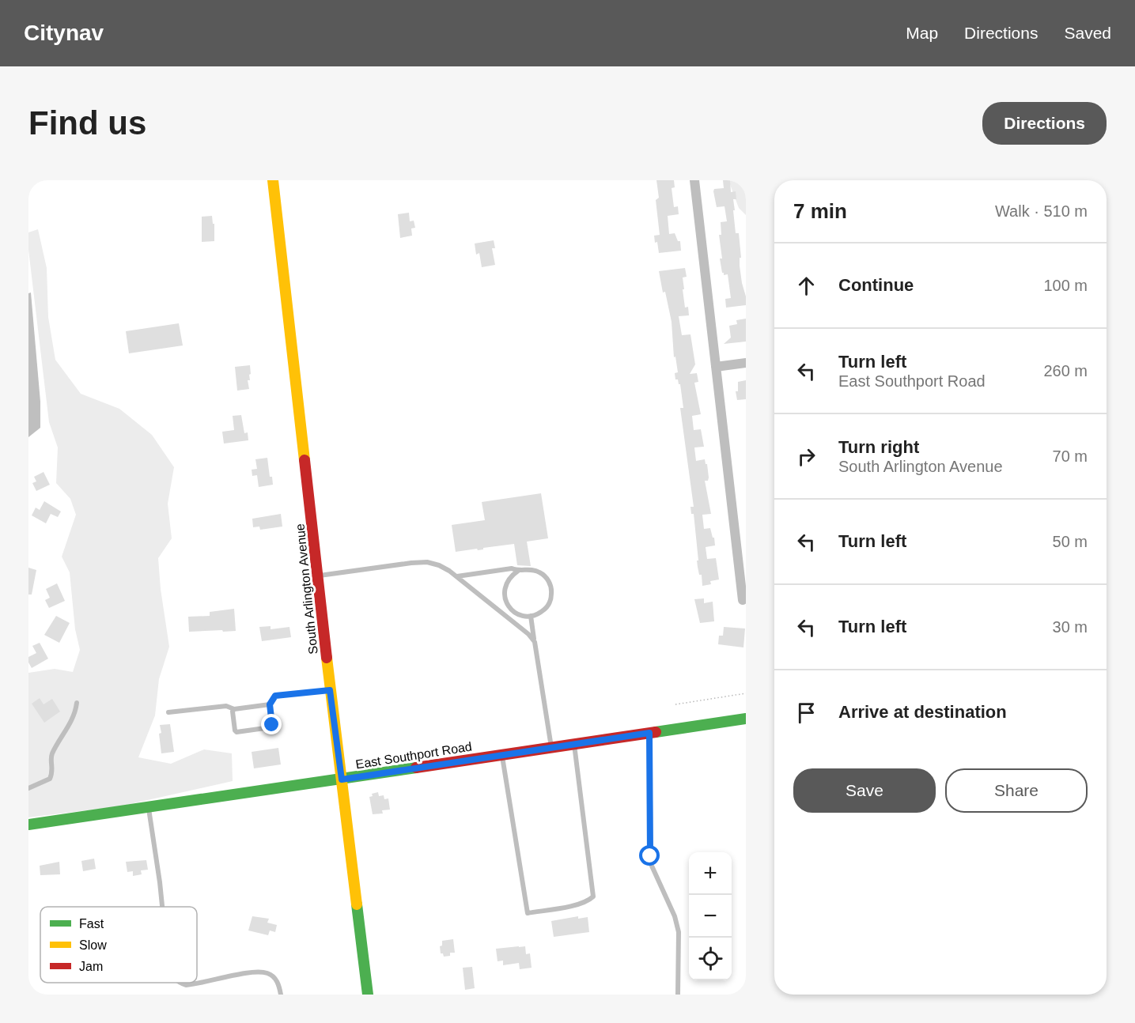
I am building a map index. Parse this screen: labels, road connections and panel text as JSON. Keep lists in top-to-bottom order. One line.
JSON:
{"streets":{"main road":["South Arlington Avenue","East Southport Road"]},"crossings":[["South Arlington Avenue","East Southport Road"]],"legend":["Fast","Slow","Jam"],"page":{"header":"Citynav","nav":["Map","Directions","Saved"],"buttons":["Directions",["Save","Share"]],"title":"Find us","heading":["7 min","Walk · 510 m"],"list":[["Continue","100 m"],["Turn left","East Southport Road","260 m"],["Turn right","South Arlington Avenue","70 m"],["Turn left","50 m"],["Turn left","30 m"],"Arrive at destination"],"map_buttons":["+","−"]}}
